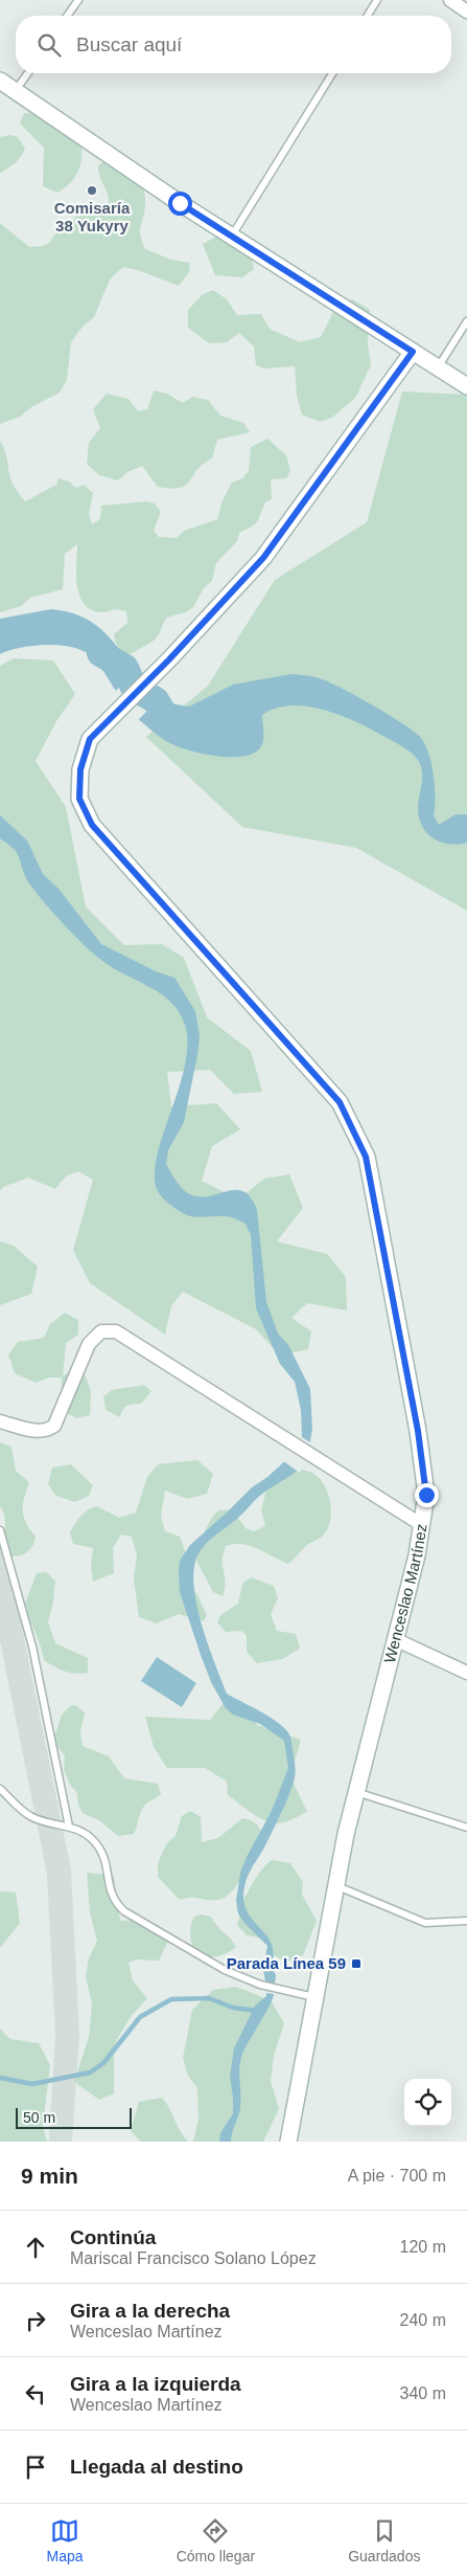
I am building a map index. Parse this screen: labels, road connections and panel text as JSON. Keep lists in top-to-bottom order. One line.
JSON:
{"streets":{"main road":["Wenceslao Martínez"]},"places":{"other":["Comisaría 38 Yukyry"],"transit":["Parada Línea 59"]},"scale_bar":"50 m","page":{"search":"Buscar aquí","scale":"50 m","heading":["9 min","A pie · 700 m"],"list":[["Continúa","Mariscal Francisco Solano López","120 m"],["Gira a la derecha","Wenceslao Martínez","240 m"],["Gira a la izquierda","Wenceslao Martínez","340 m"],"Llegada al destino"],"nav":["Mapa","Cómo llegar","Guardados"]}}
